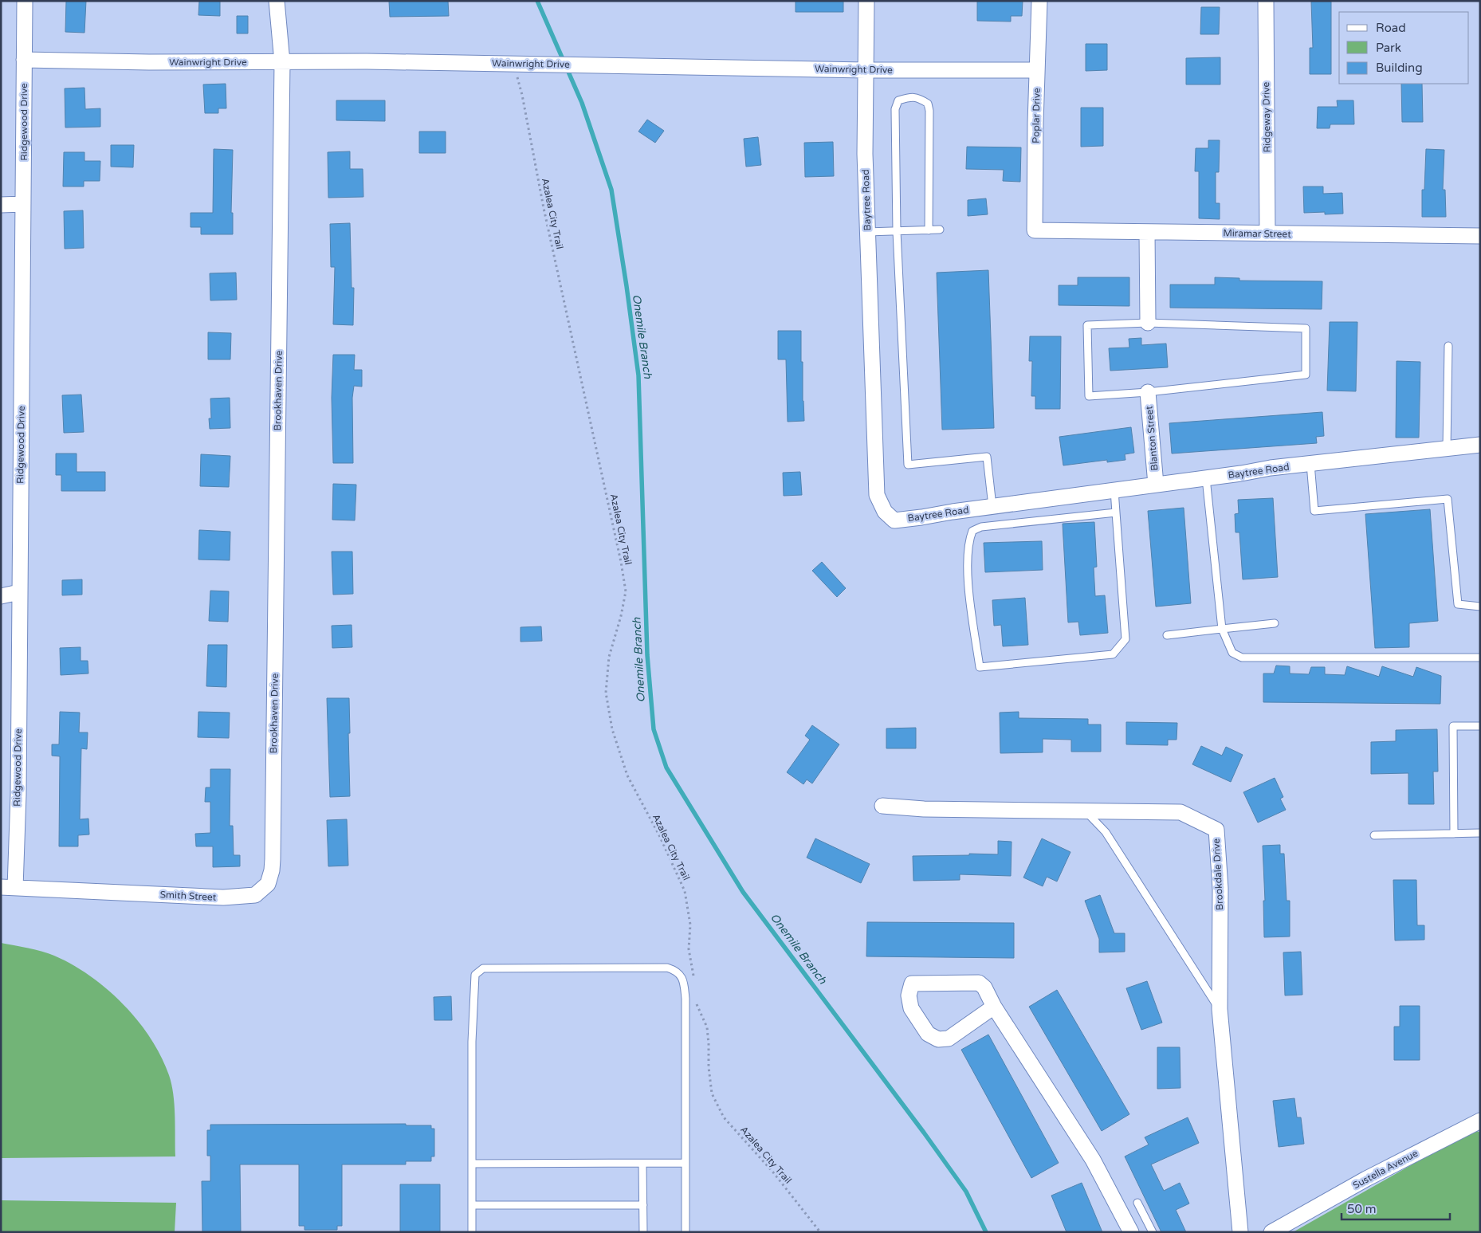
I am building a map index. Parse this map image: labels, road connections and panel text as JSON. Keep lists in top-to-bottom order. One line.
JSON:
{"streets":{"street":["Wainwright Drive","Poplar Drive","Ridgeway Drive","Ridgewood Drive","Baytree Road","Miramar Street","Brookhaven Drive","Blanton Street","Brookdale Drive","Smith Street","Sustella Avenue"],"path":["Azalea City Trail"]},"crossings":[["Wainwright Drive","Poplar Drive"],["Wainwright Drive","Ridgewood Drive"],["Wainwright Drive","Baytree Road"],["Wainwright Drive","Brookhaven Drive"],["Poplar Drive","Miramar Street"],["Ridgeway Drive","Miramar Street"],["Ridgewood Drive","Smith Street"],["Baytree Road","Blanton Street"],["Brookhaven Drive","Smith Street"]],"water":["Onemile Branch"],"legend":["Road","Park","Building"],"scale_bar":"50 m"}
